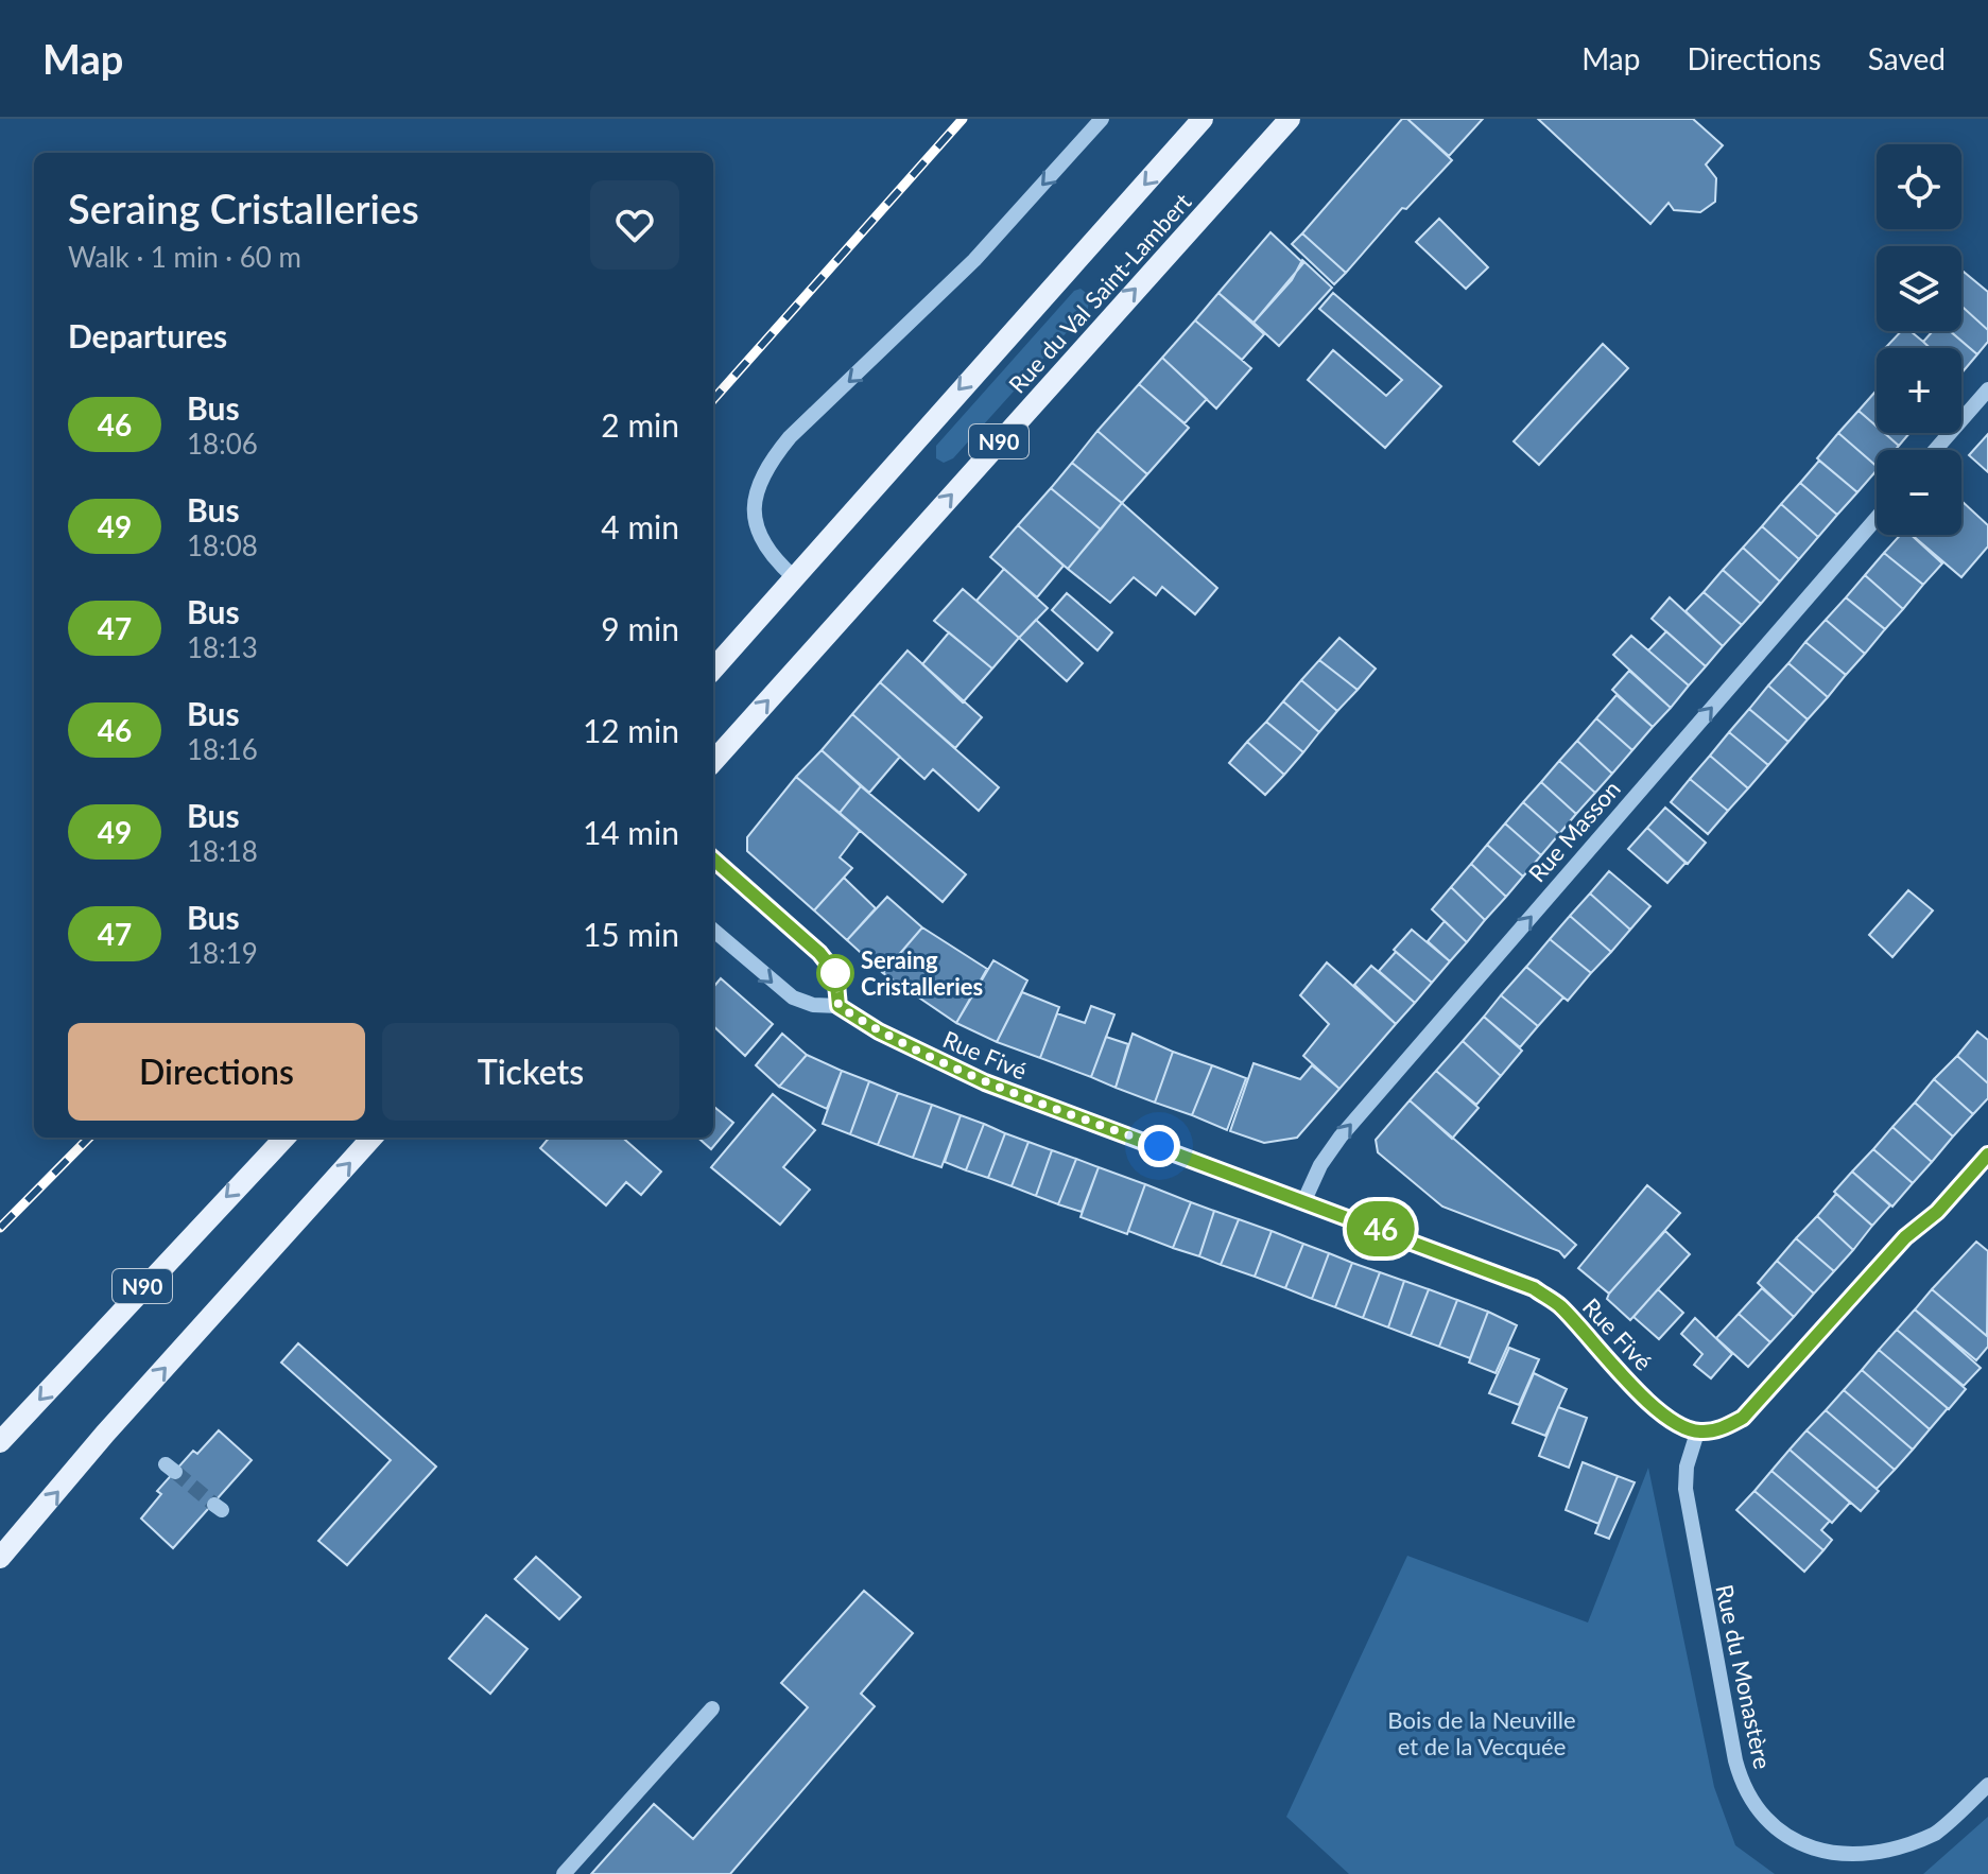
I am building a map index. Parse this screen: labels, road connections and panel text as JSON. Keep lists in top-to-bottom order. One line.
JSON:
{"streets":{"main road":["Rue du Val Saint-Lambert","N90"],"street":["Rue Masson","Rue Fivé","Rue du Monastère"]},"crossings":[["Rue Masson","Rue Fivé"],["Rue Fivé","Rue du Monastère"]],"one_way":["Rue Masson"],"parks":["Bois de la Neuville et de la Vecquée"],"places":["Seraing Cristalleries"],"lines":["bus line 46"],"page":{"header":"Map","nav":["Map","Directions","Saved"],"on_map":"46","map_buttons":["+","−"],"heading":[["Seraing Cristalleries","Walk · 1 min · 60 m"],"Departures"],"list":[{"mark":"46","name":"Bus","note":"18:06","value":"2 min"},{"mark":"49","name":"Bus","note":"18:08","value":"4 min"},{"mark":"47","name":"Bus","note":"18:13","value":"9 min"},{"mark":"46","name":"Bus","note":"18:16","value":"12 min"},{"mark":"49","name":"Bus","note":"18:18","value":"14 min"},{"mark":"47","name":"Bus","note":"18:19","value":"15 min"}],"buttons":["Directions","Tickets"]}}
